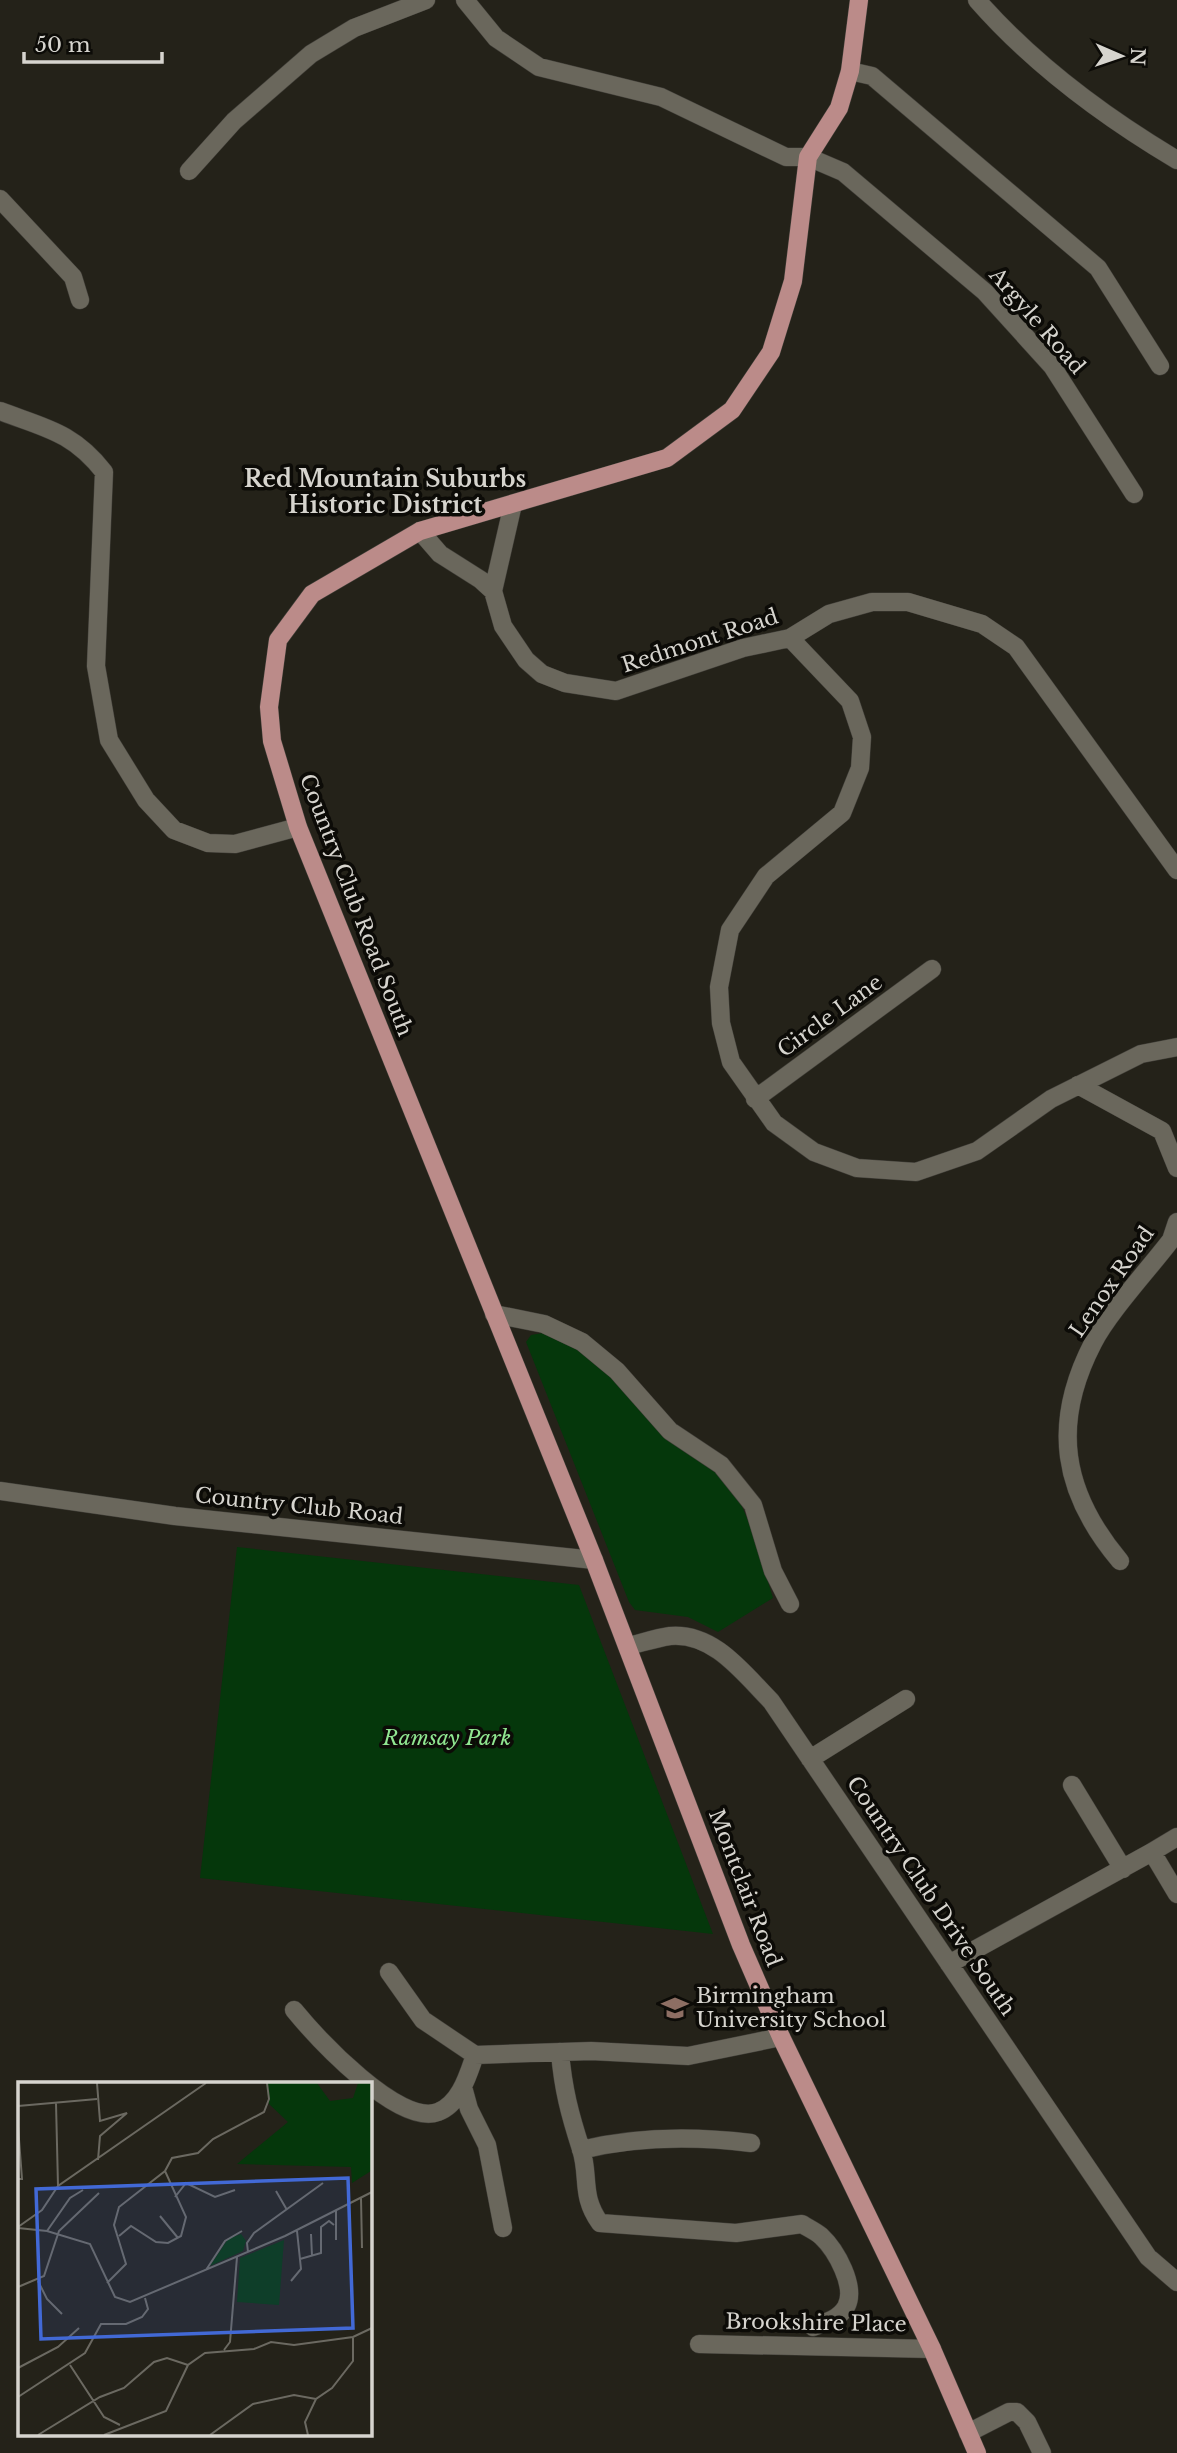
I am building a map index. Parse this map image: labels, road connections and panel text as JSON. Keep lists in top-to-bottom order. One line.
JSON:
{"streets":{"main road":["Country Club Road South","Montclair Road"],"street":["Argyle Road","Redmont Road","Circle Lane","Lenox Road","Country Club Road","Country Club Drive South","Brookshire Place"]},"crossings":[["Argyle Road","Country Club Road South"],["Redmont Road","Country Club Road South"],["Country Club Road South","Country Club Road"],["Country Club Road South","Montclair Road"],["Country Club Road","Montclair Road"],["Montclair Road","Country Club Drive South"],["Montclair Road","Brookshire Place"]],"districts":["Red Mountain Suburbs Historic District"],"parks":["Ramsay Park"],"places":{"school or university":["Birmingham University School"]},"scale_bar":"50 m","north":"right"}
